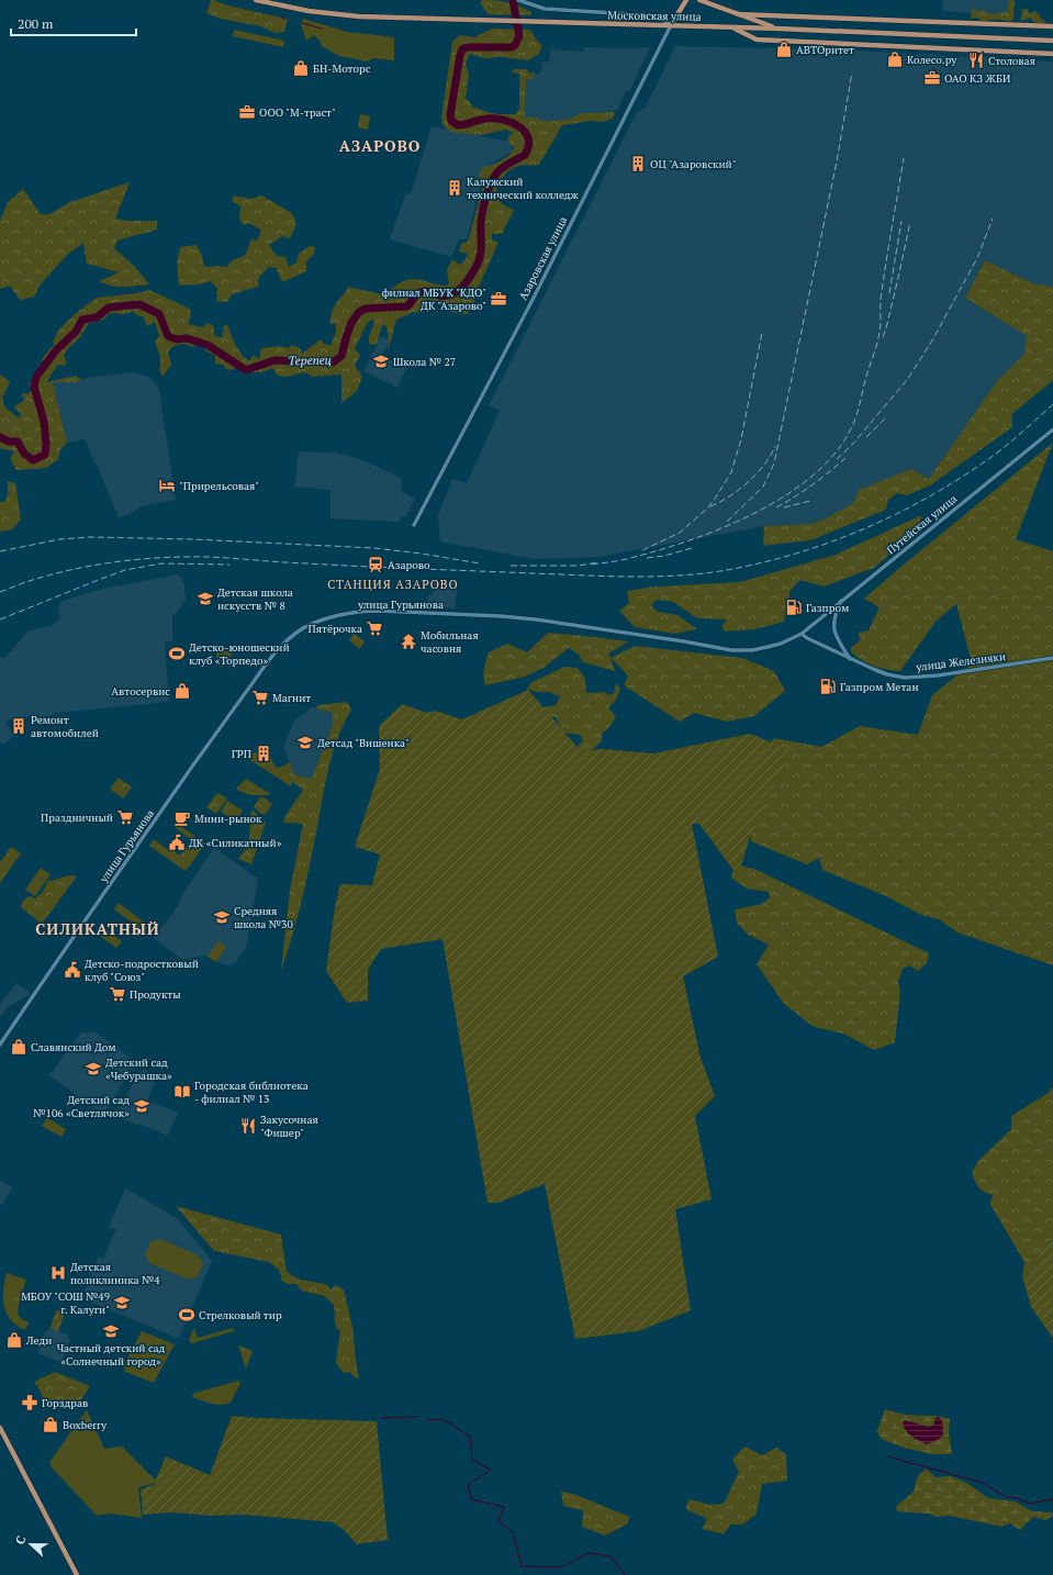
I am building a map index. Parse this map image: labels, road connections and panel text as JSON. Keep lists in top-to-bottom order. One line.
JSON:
{"streets":{"main road":["Московская улица","Азаровская улица"],"street":["Путейская улица","улица Гурьянова","улица Железняки"]},"crossings":[["Московская улица","Азаровская улица"],["Путейская улица","улица Гурьянова"],["Путейская улица","улица Железняки"],["улица Гурьянова","улица Железняки"]],"districts":["АЗАРОВО","СТАНЦИЯ АЗАРОВО","СИЛИКАТНЫЙ"],"water":["Терепец"],"places":{"shop":["АВТОритет","Колесо.ру","БН-Моторс","Автосервис","Славянский Дом","Леди","Boxberry"],"restaurant":["Столовая","Закусочная \"Фишер\""],"office":["ОАО КЗ ЖБИ","ООО \"М-траст\"","филиал МБУК \"КДО\" ДК \"Азарово\""],"building":["ОЦ \"Азаровский\"","Калужский технический колледж","Ремонт автомобилей","ГРП"],"school or university":["Школа № 27","Детская школа искусств № 8","Детсад \"Вишенка\"","Средняя школа №30","Детский сад «Чебурашка»","Детский сад №106 «Светлячок»","МБОУ \"СОШ №49 г. Калуги\"","Частный детский сад «Солнечный город»"],"hotel":["\"Прирельсовая\""],"station":["Азарово"],"fuel station":["Газпром","Газпром Метан"],"supermarket":["Пятёрочка","Магнит","Праздничный","Продукты"],"temple":["Мобильная часовня"],"sports":["Детско-юношеский клуб «Торпедо»","Стрелковый тир"],"cafe":["Мини-рынок"],"public building":["ДК «Силикатный»","Детско-подростковый клуб \"Союз\""],"library":["Городская библиотека - филиал № 13"],"hospital":["Детская поликлиника №4"],"pharmacy":["Горздрав"]},"scale_bar":"200 m","north":"left"}
